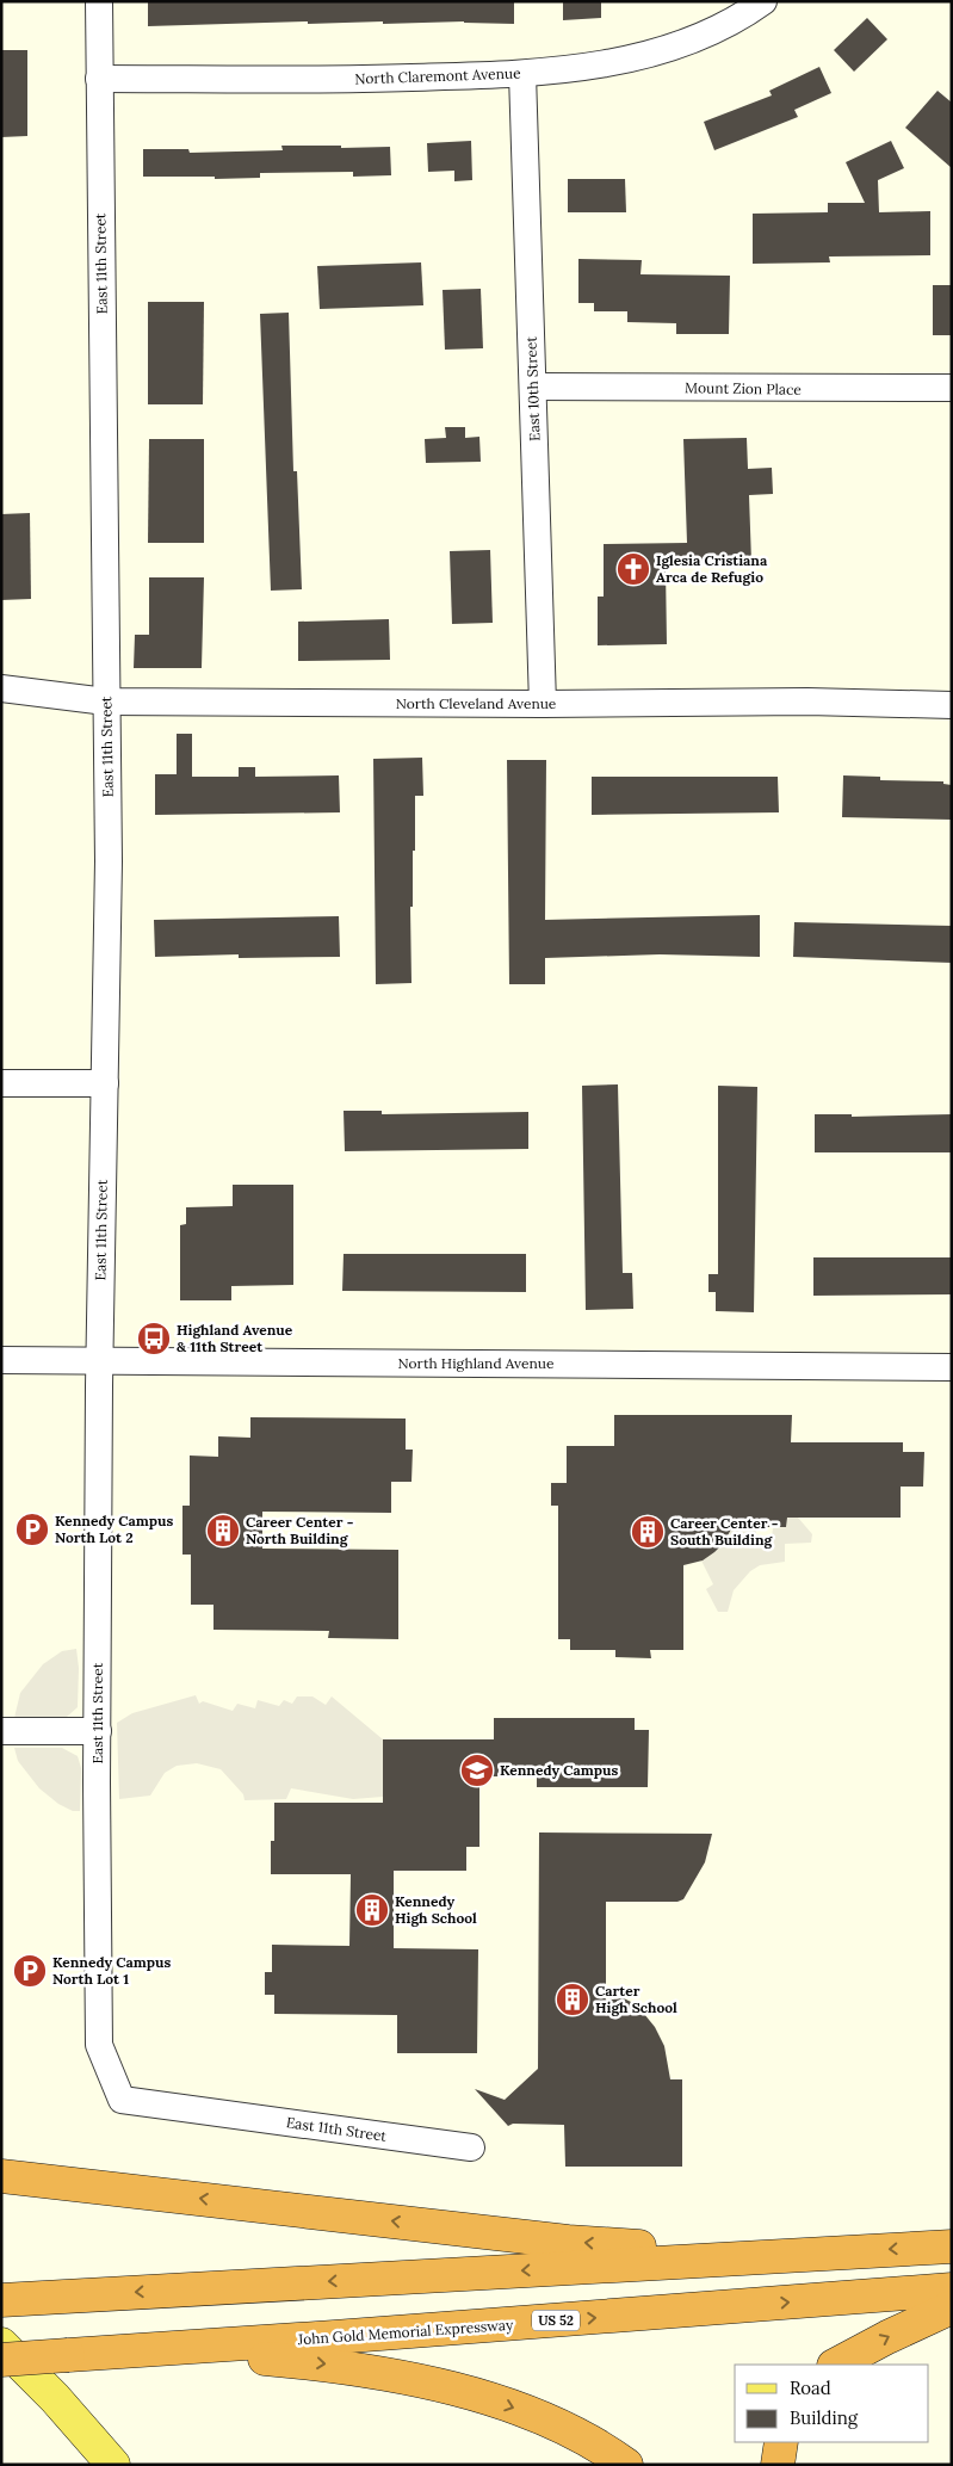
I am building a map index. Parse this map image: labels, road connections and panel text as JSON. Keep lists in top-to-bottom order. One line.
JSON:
{"streets":{"highway":["US 52","John Gold Memorial Expressway"],"street":["North Claremont Avenue","East 11th Street","East 10th Street","Mount Zion Place","North Cleveland Avenue","North Highland Avenue"]},"crossings":[["North Claremont Avenue","East 11th Street"],["North Claremont Avenue","East 10th Street"],["East 11th Street","North Cleveland Avenue"],["East 11th Street","North Highland Avenue"],["East 10th Street","Mount Zion Place"],["East 10th Street","North Cleveland Avenue"]],"places":{"church":["Iglesia Cristiana Arca de Refugio"],"bus stop":["Highland Avenue & 11th Street"],"parking":["Kennedy Campus North Lot 2","Kennedy Campus North Lot 1"],"building":["Career Center - North Building","Career Center - South Building","Kennedy High School","Carter High School"],"school or university":["Kennedy Campus"]},"legend":["Road","Building"]}
